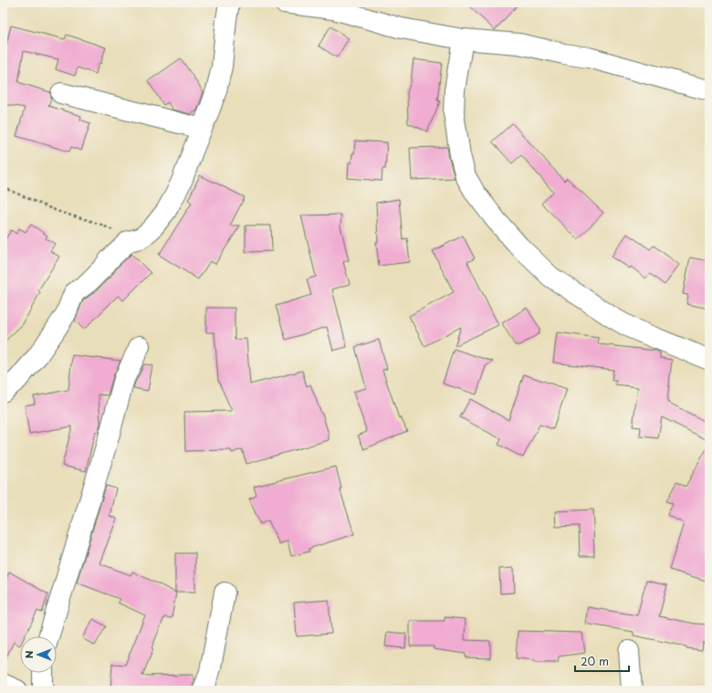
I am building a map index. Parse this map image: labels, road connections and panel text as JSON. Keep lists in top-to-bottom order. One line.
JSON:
{"scale_bar":"20 m","north":"left"}
